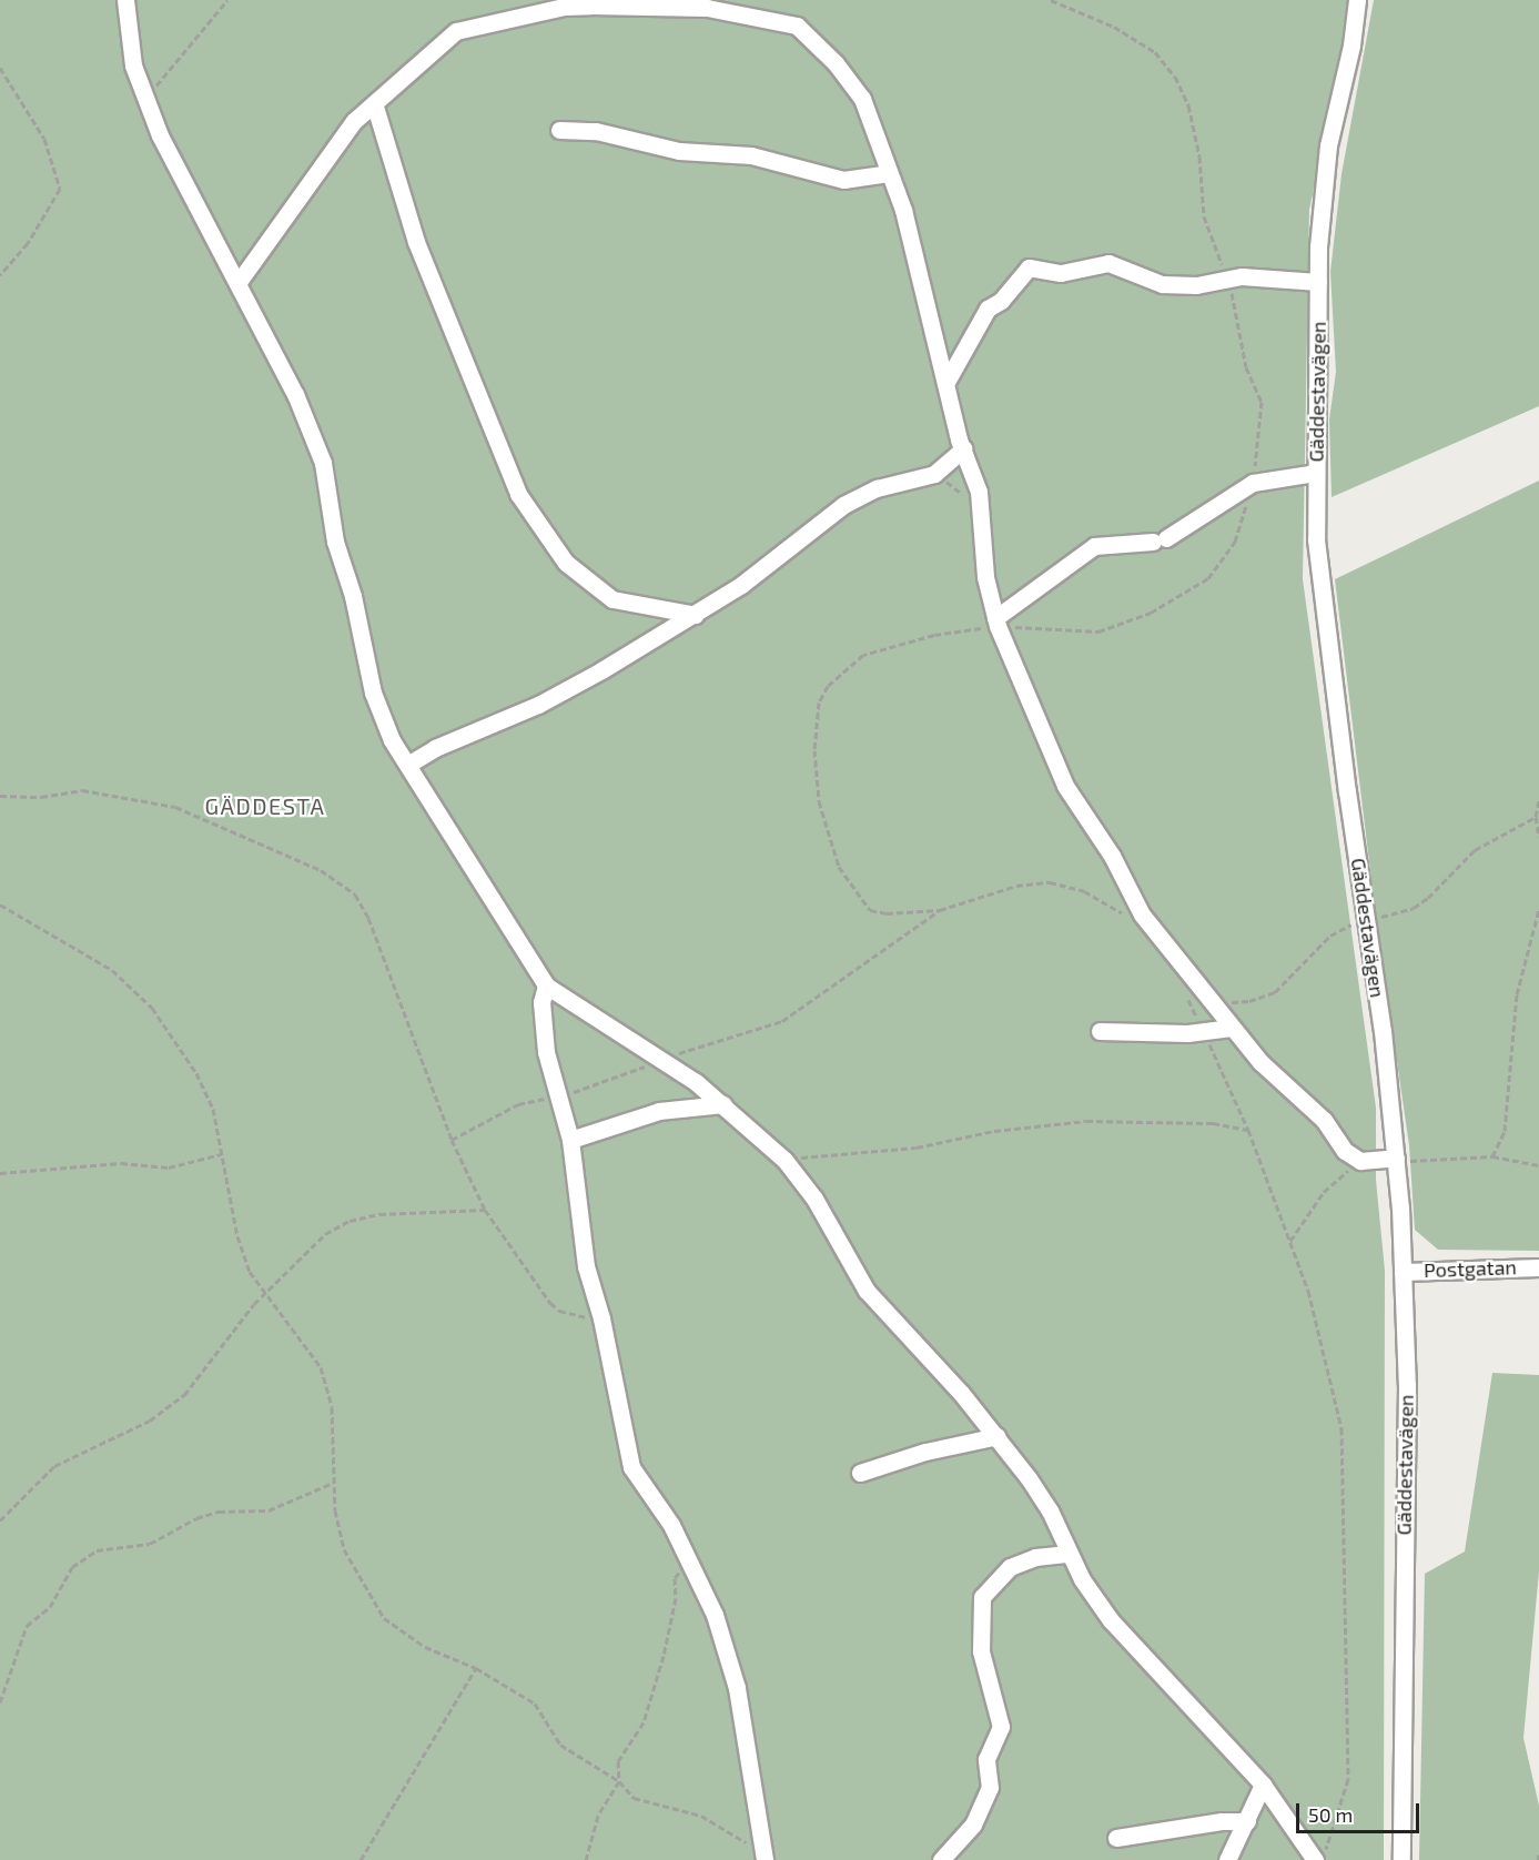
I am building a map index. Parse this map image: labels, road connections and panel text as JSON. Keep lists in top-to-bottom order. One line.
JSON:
{"streets":{"street":["Gäddestavägen","Postgatan"]},"crossings":[["Gäddestavägen","Postgatan"]],"districts":["GÄDDESTA"],"scale_bar":"50 m"}
